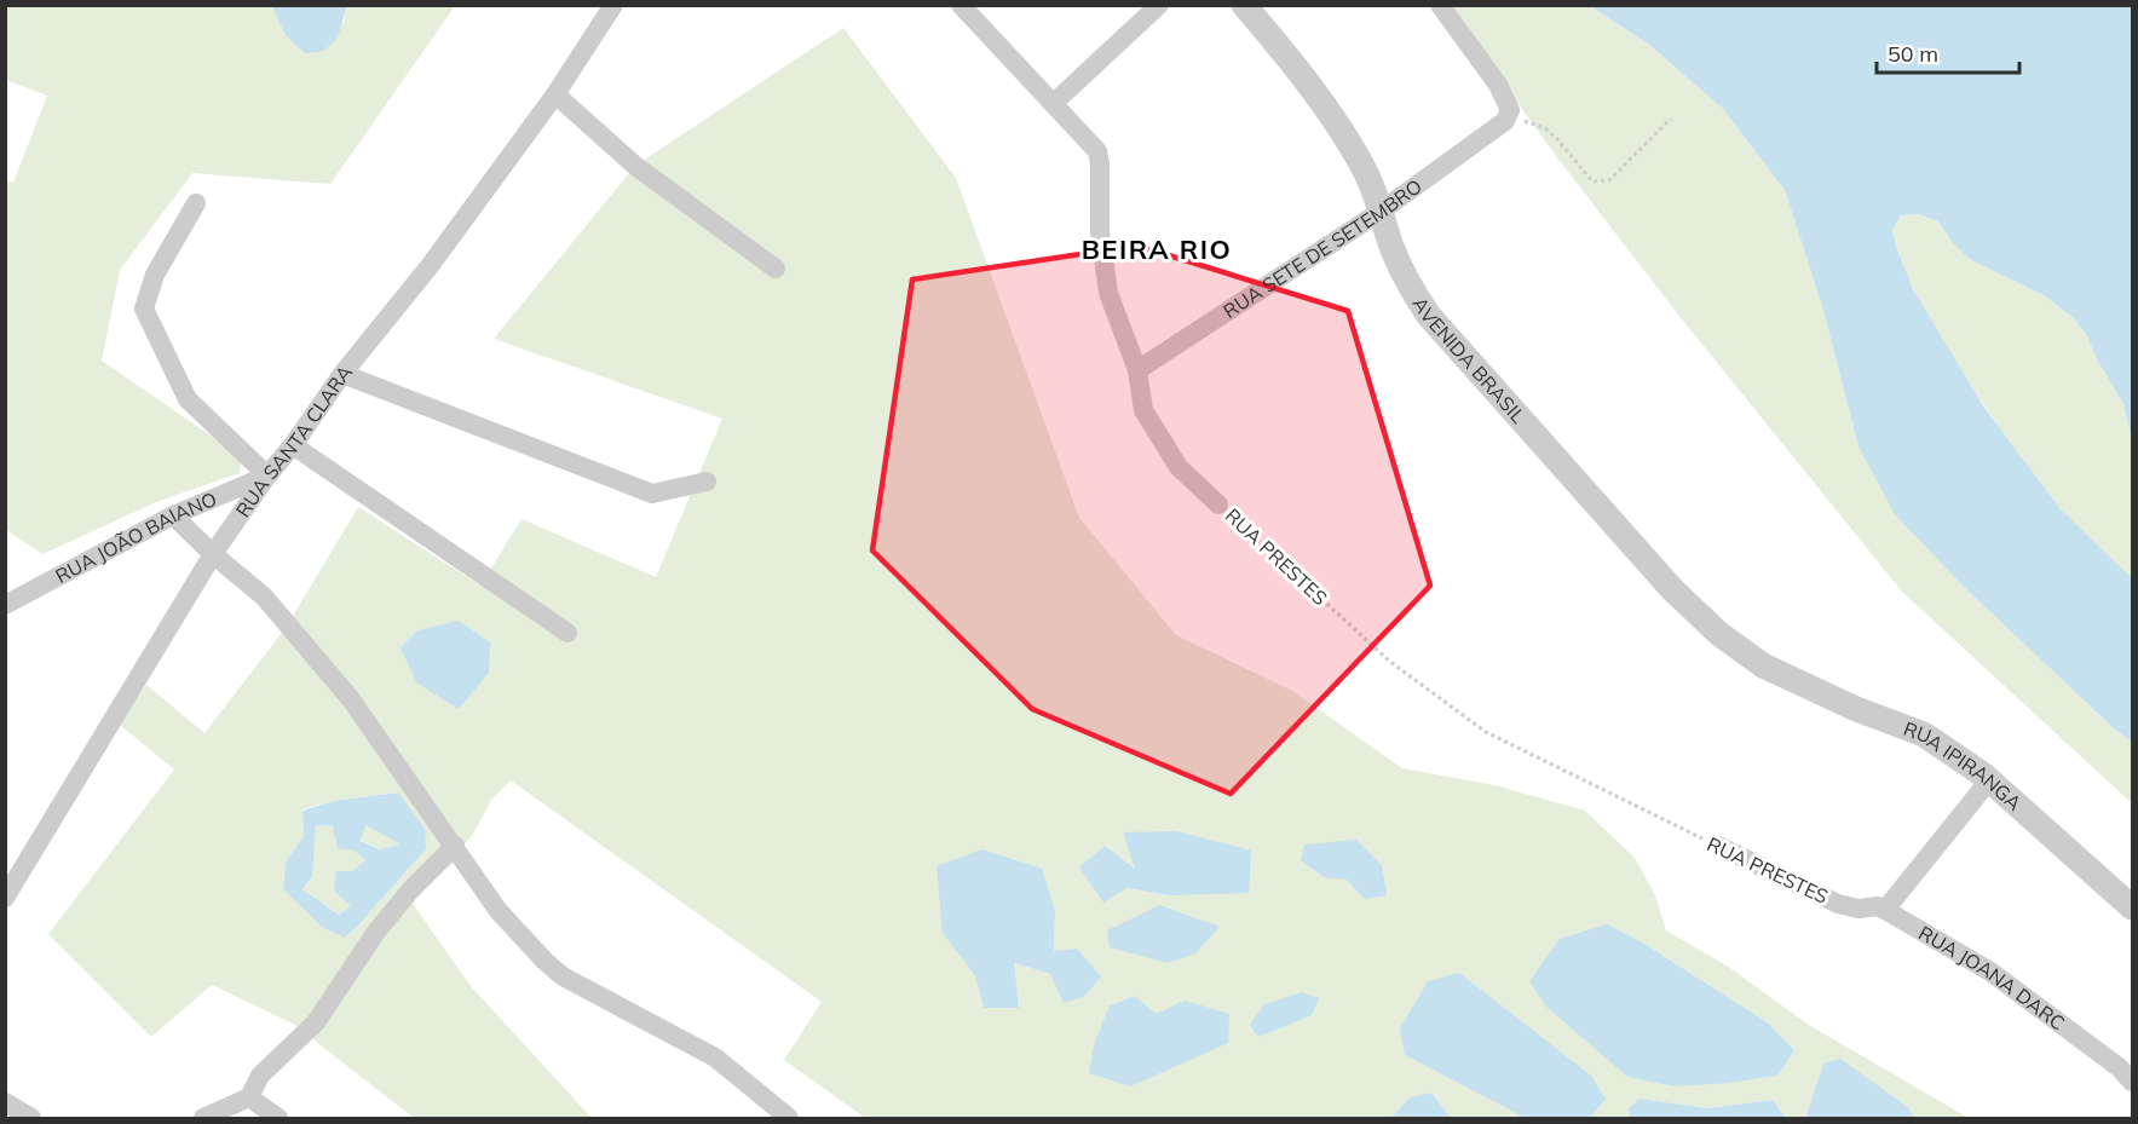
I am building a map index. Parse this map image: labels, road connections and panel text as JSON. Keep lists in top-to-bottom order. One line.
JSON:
{"streets":{"street":["RUA SETE DE SETEMBRO","AVENIDA BRASIL","RUA SANTA CLARA","RUA JOÃO BAIANO","RUA PRESTES","RUA IPIRANGA","RUA JOANA DARC"]},"crossings":[["RUA SETE DE SETEMBRO","AVENIDA BRASIL"],["RUA SETE DE SETEMBRO","RUA PRESTES"],["AVENIDA BRASIL","RUA IPIRANGA"],["RUA SANTA CLARA","RUA JOÃO BAIANO"],["RUA PRESTES","RUA JOANA DARC"]],"districts":["BEIRA RIO"],"scale_bar":"50 m"}
